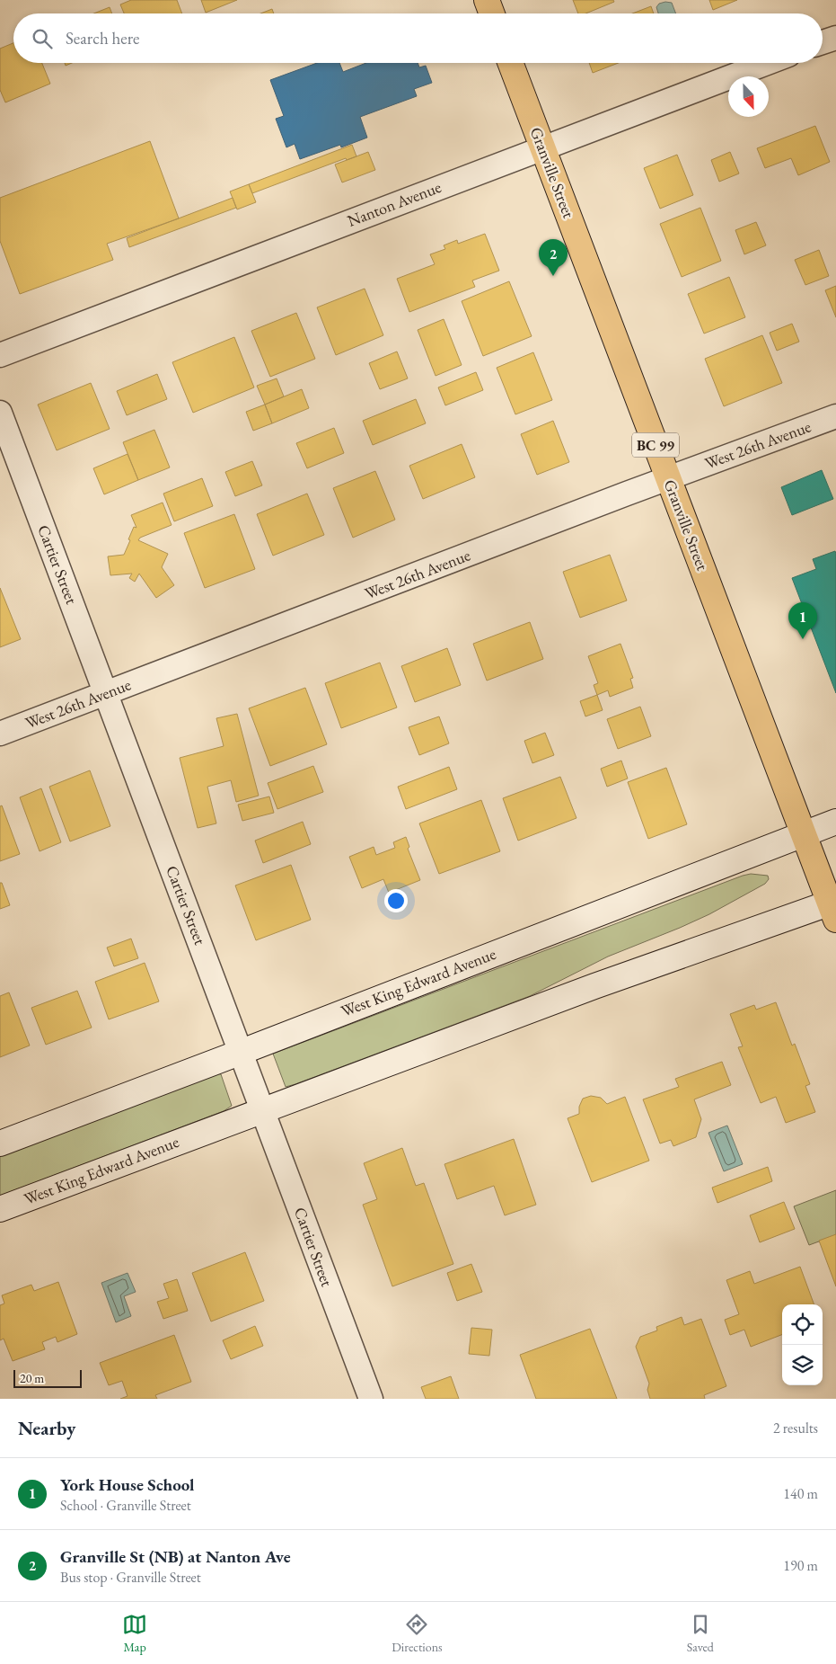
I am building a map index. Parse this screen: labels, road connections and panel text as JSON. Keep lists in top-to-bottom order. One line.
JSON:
{"streets":{"highway":["Granville Street","BC 99"],"main road":["West King Edward Avenue"],"street":["Nanton Avenue","West 26th Avenue","Cartier Street"]},"crossings":[["Granville Street","Nanton Avenue"],["Granville Street","West 26th Avenue"],["Granville Street","West King Edward Avenue"],["West 26th Avenue","Cartier Street"],["Cartier Street","West King Edward Avenue"]],"scale_bar":"20 m","north":"bottom","page":{"search":"Search here","pins":["2","1"],"scale":"20 m","heading":["Nearby","2 results"],"list":[{"mark":"1","name":"York House School","note":"School · Granville Street","value":"140 m"},{"mark":"2","name":"Granville St (NB) at Nanton Ave","note":"Bus stop · Granville Street","value":"190 m"}],"nav":["Map","Directions","Saved"]}}
